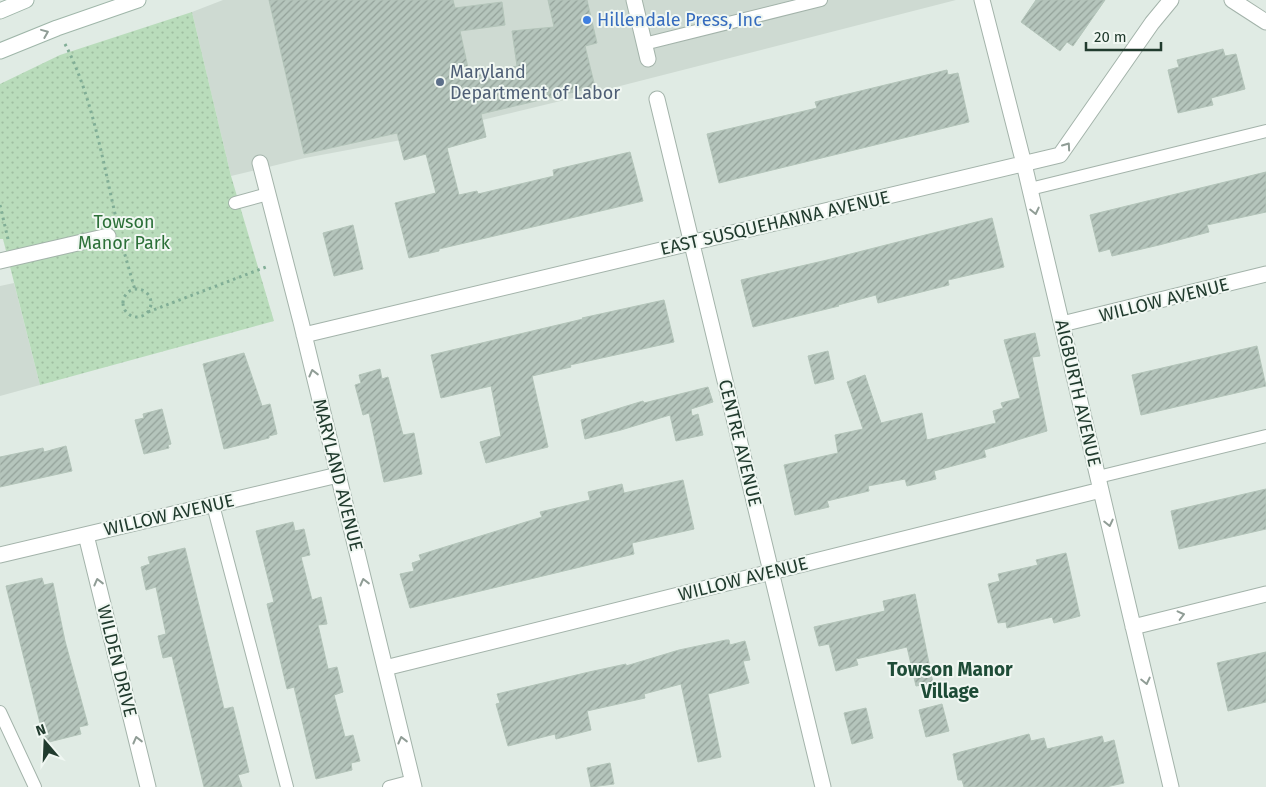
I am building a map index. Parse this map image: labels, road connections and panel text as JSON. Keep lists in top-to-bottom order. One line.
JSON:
{"streets":{"street":["EAST SUSQUEHANNA AVENUE","WILLOW AVENUE","AIGBURTH AVENUE","CENTRE AVENUE","MARYLAND AVENUE","WILDEN DRIVE"]},"crossings":[["EAST SUSQUEHANNA AVENUE","AIGBURTH AVENUE"],["EAST SUSQUEHANNA AVENUE","CENTRE AVENUE"],["EAST SUSQUEHANNA AVENUE","MARYLAND AVENUE"],["WILLOW AVENUE","AIGBURTH AVENUE"],["WILLOW AVENUE","CENTRE AVENUE"],["WILLOW AVENUE","MARYLAND AVENUE"],["WILLOW AVENUE","WILDEN DRIVE"]],"one_way":["AIGBURTH AVENUE","MARYLAND AVENUE","WILDEN DRIVE"],"districts":["Towson Manor Village"],"parks":["Towson Manor Park"],"places":["Hillendale Press, Inc","Maryland Department of Labor"],"scale_bar":"20 m","north":"top"}
